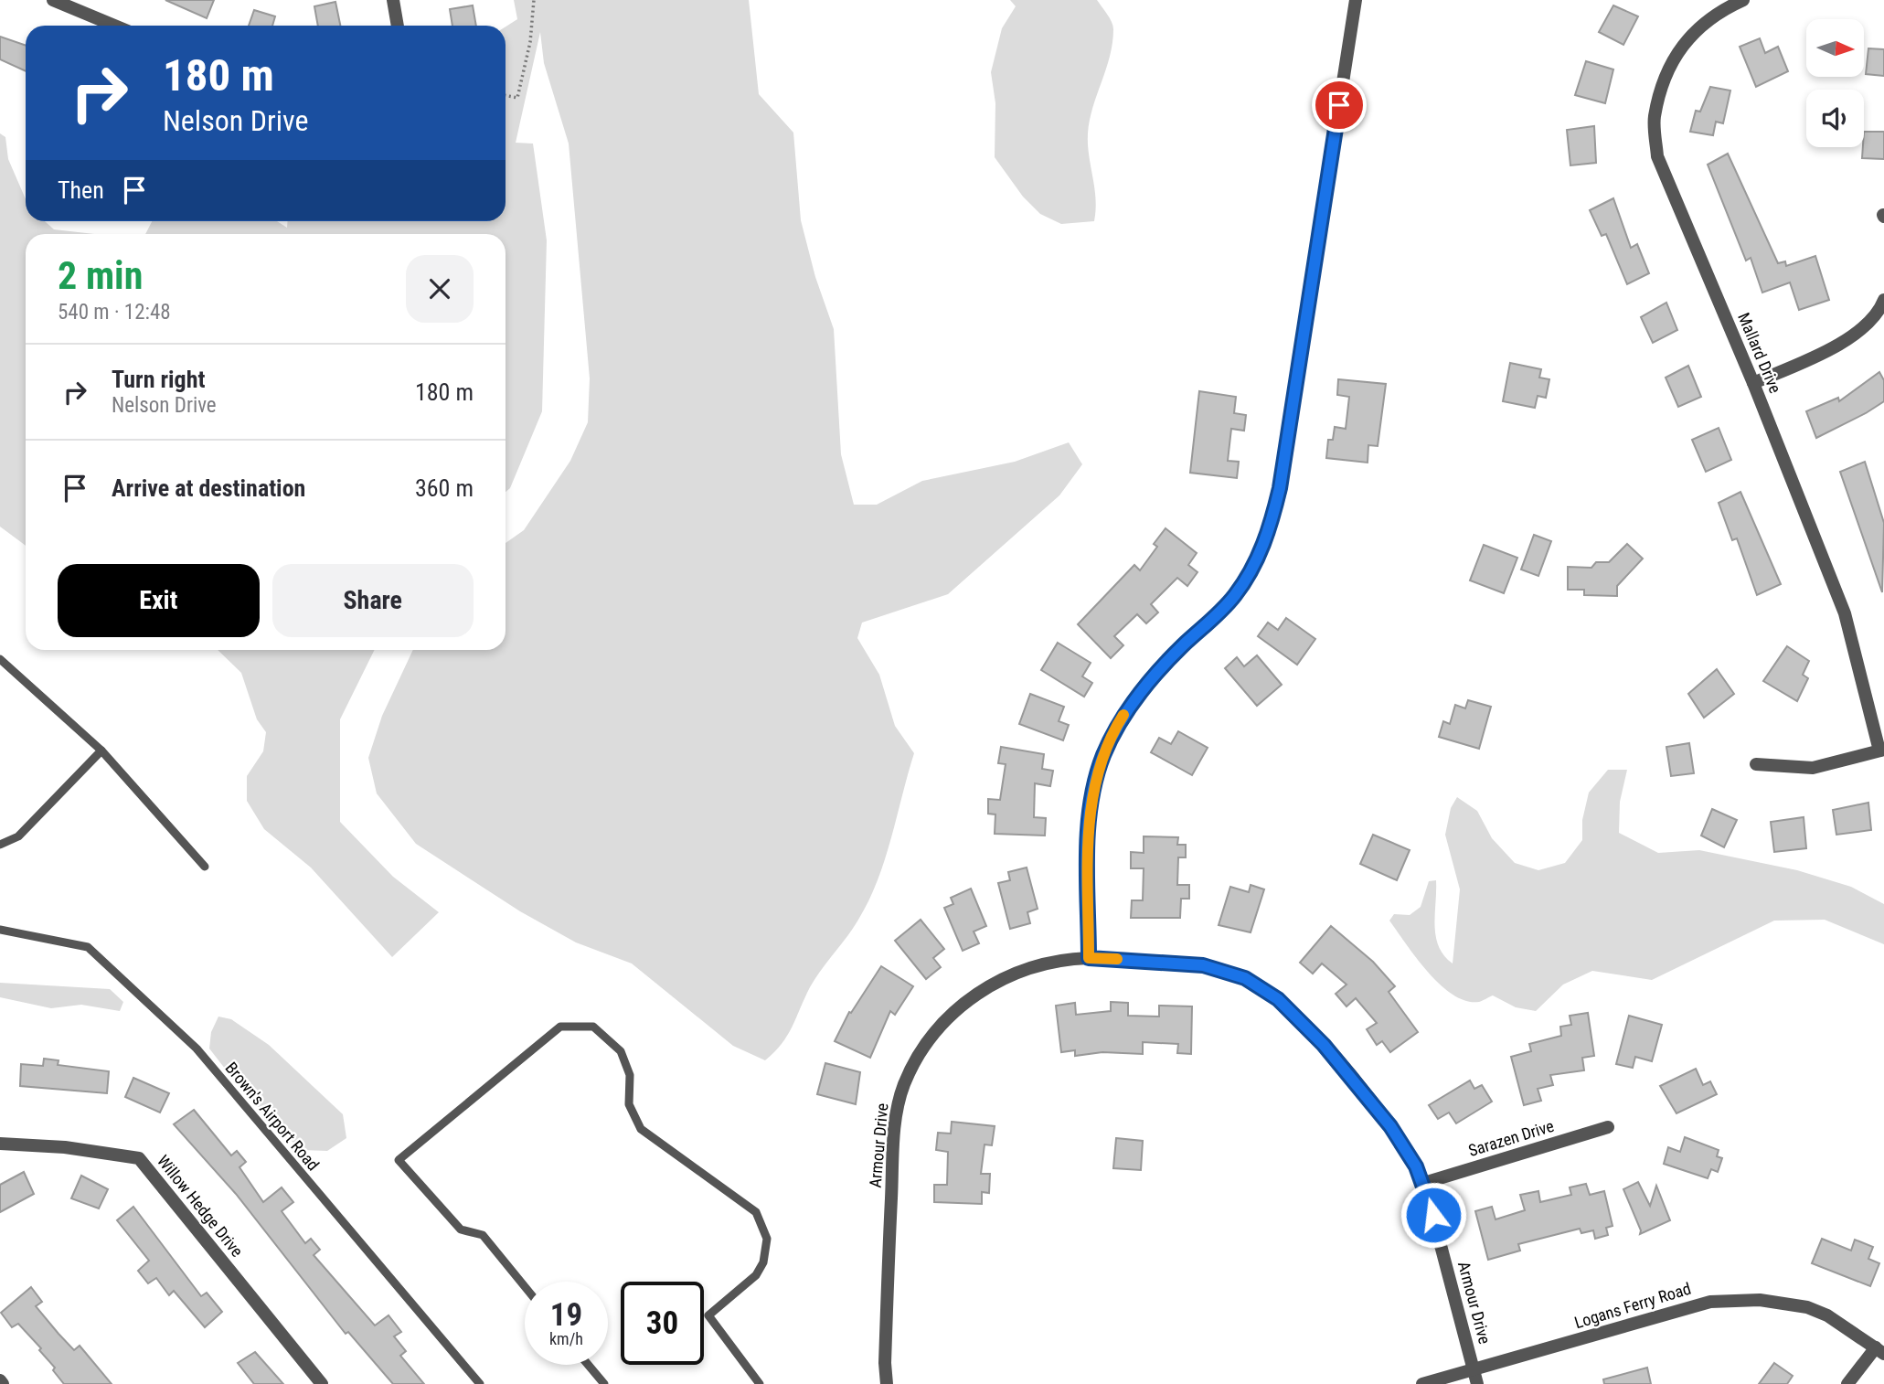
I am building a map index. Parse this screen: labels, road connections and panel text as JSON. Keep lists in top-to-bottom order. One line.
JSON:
{"streets":{"street":["Mallard Drive","Sarazen Drive","Armour Drive","Willow Hedge Drive","Logans Ferry Road"],"lane":["Brown's Airport Road"]},"crossings":[["Sarazen Drive","Armour Drive"],["Armour Drive","Logans Ferry Road"]],"north":"right","page":{"turn":["180 m","Nelson Drive"],"then":"Then","heading":["2 min","540 m · 12:48"],"list":[{"name":"Turn right","note":"Nelson Drive","value":"180 m"},{"name":"Arrive at destination","value":"360 m"}],"buttons":["Exit","Share"],"speed":"19 km/h","limit":"30"}}
